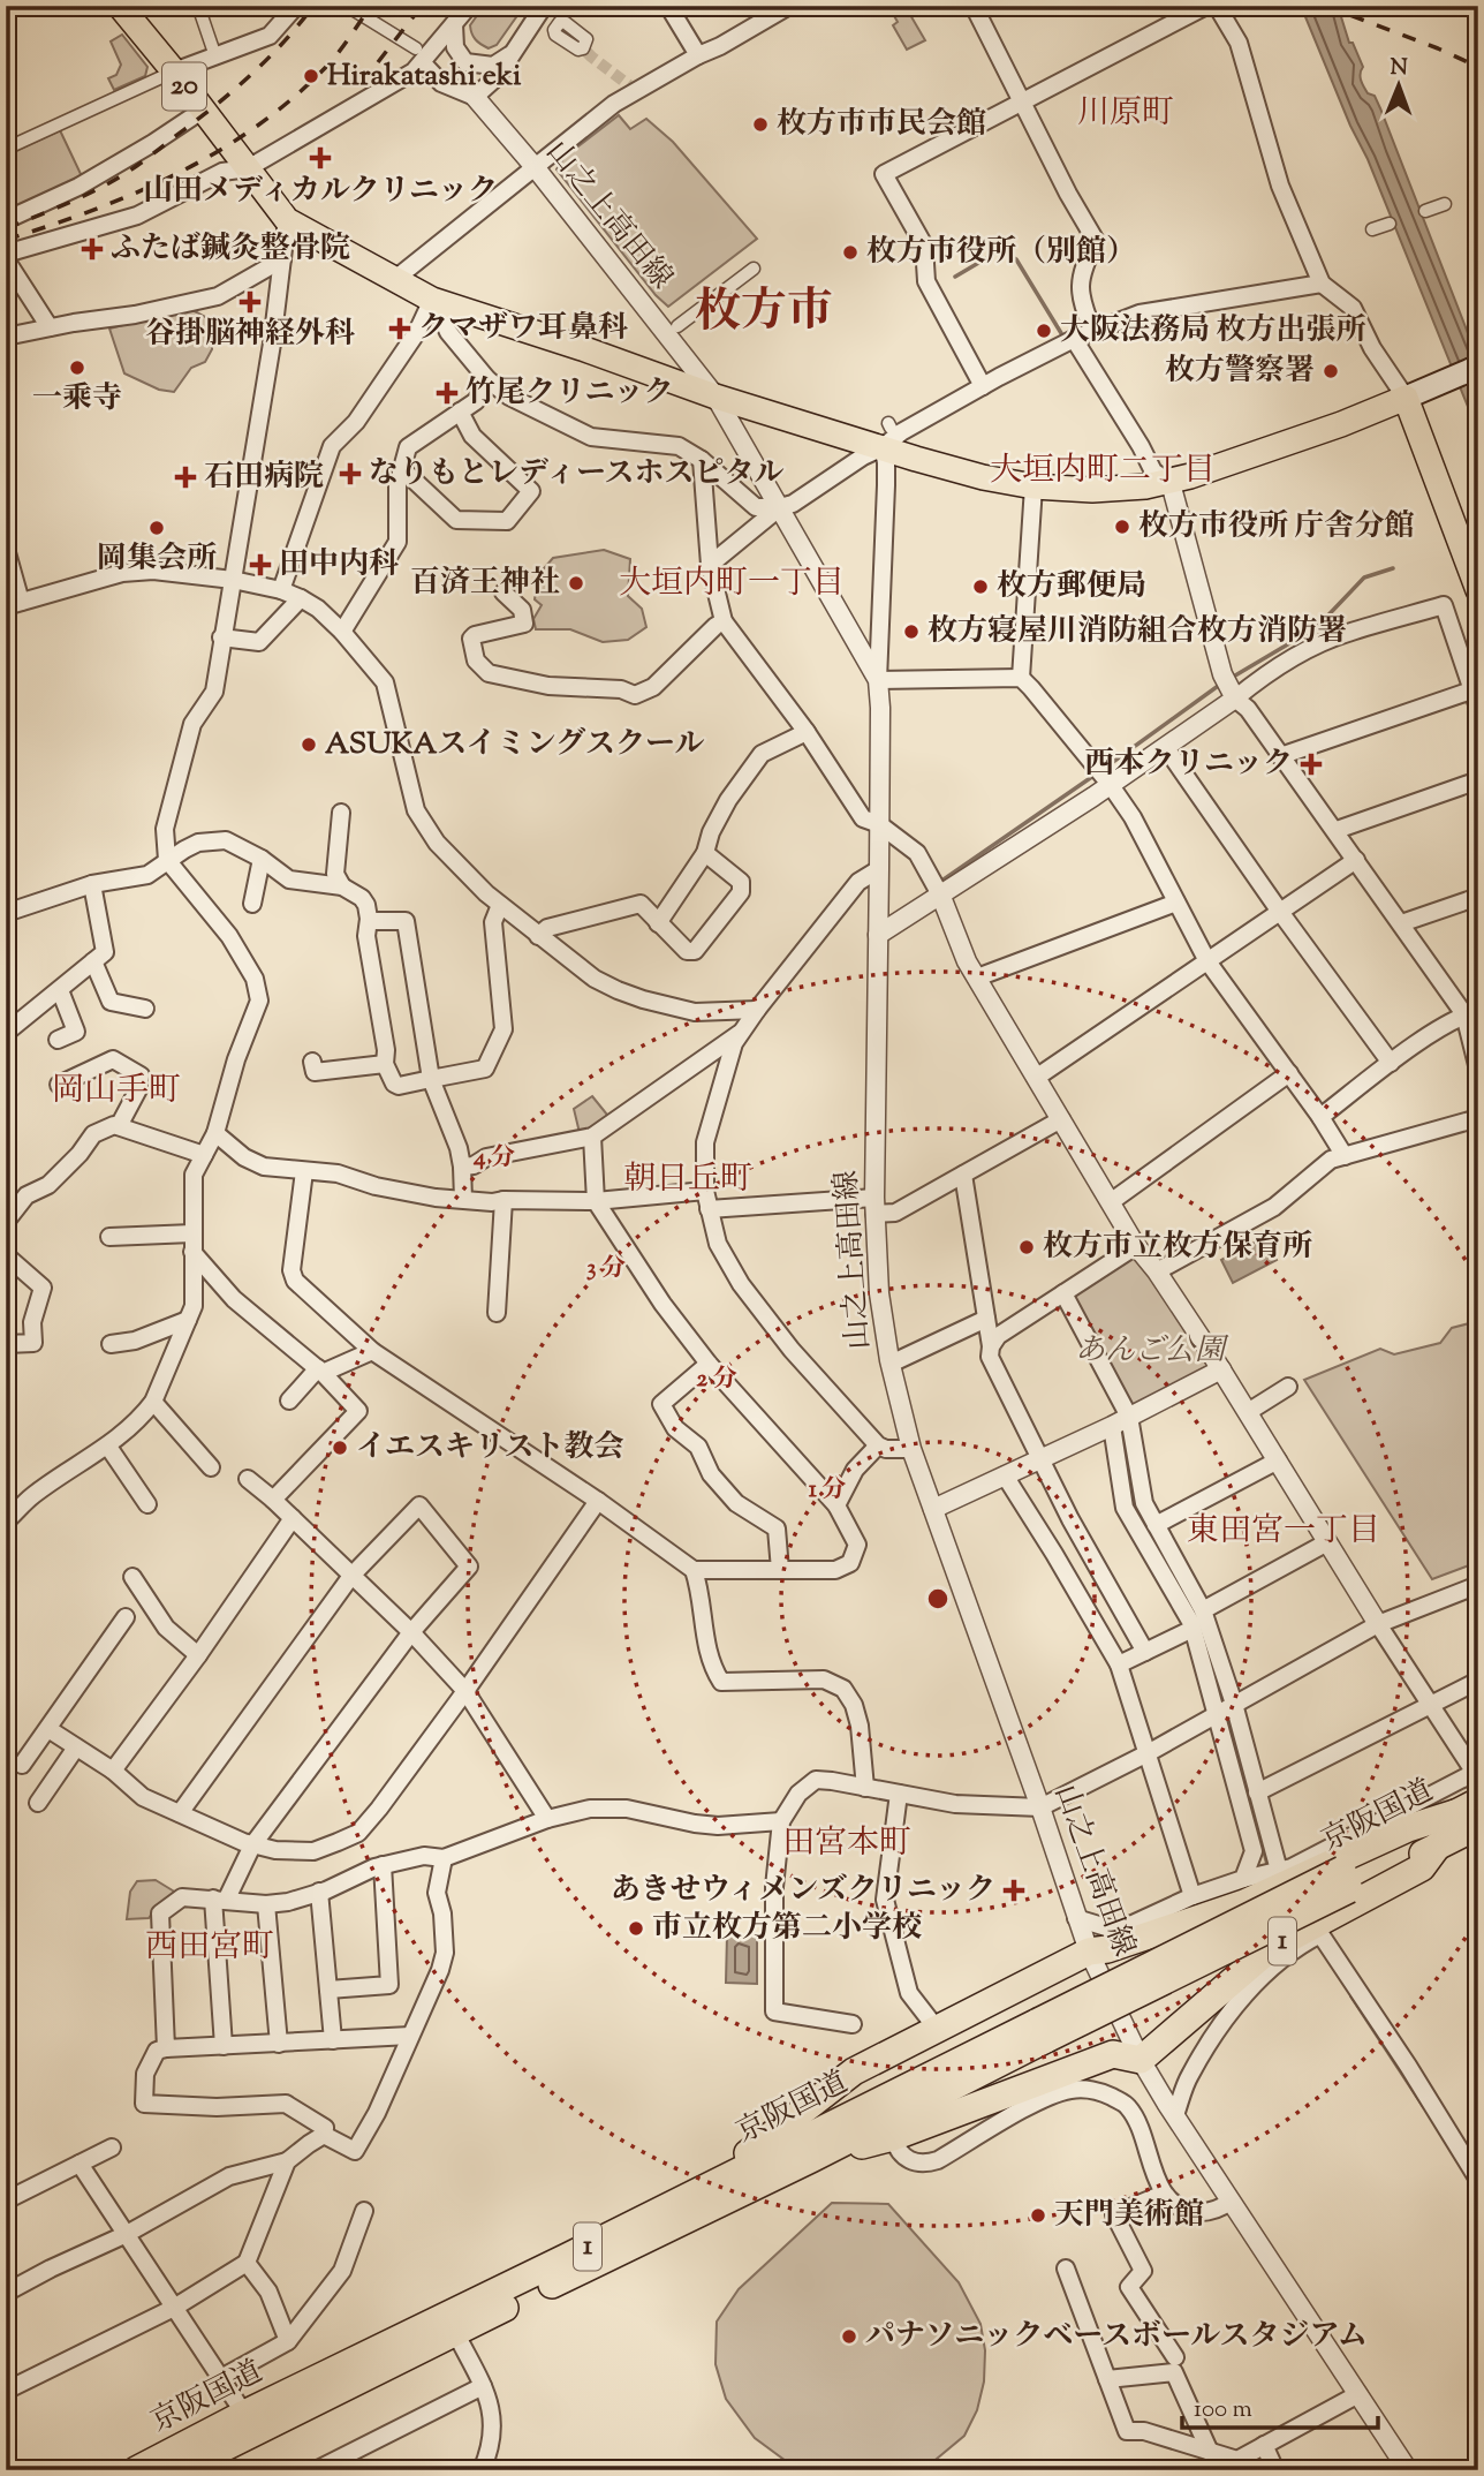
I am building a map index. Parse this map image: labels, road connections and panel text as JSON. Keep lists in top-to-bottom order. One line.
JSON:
{"streets":{"highway":["京阪国道","1"],"main road":["20"],"street":["山之上高田線"]},"crossings":[["20","山之上高田線"],["山之上高田線","1"],["京阪国道","1"]],"districts":["川原町","枚方市","大垣内町二丁目","大垣内町一丁目","岡山手町","朝日丘町","東田宮一丁目","田宮本町","西田宮町"],"parks":["あんご公園"],"places":{"other":["Hirakatashi eki","枚方市市民会館","枚方市役所（別館）","大阪法務局 枚方出張所","一乘寺","枚方警察署","枚方市役所 庁舎分館","岡集会所","百済王神社","枚方郵便局","枚方寝屋川消防組合枚方消防署","ASUKAスイミングスクール","枚方市立枚方保育所","イエスキリスト教会","市立枚方第二小学校","天門美術館","パナソニックベースボールスタジアム"],"health":["山田メディカルクリニック","ふたば鍼灸整骨院","谷掛脳神経外科","クマザワ耳鼻科","竹尾クリニック","なりもとレディースホスピタル","石田病院","田中内科","西本クリニック","あきせウィメンズクリニック"]},"scale_bar":"100 m","north":"top","rings":["4 分","3 分","2 分","1 分"]}
